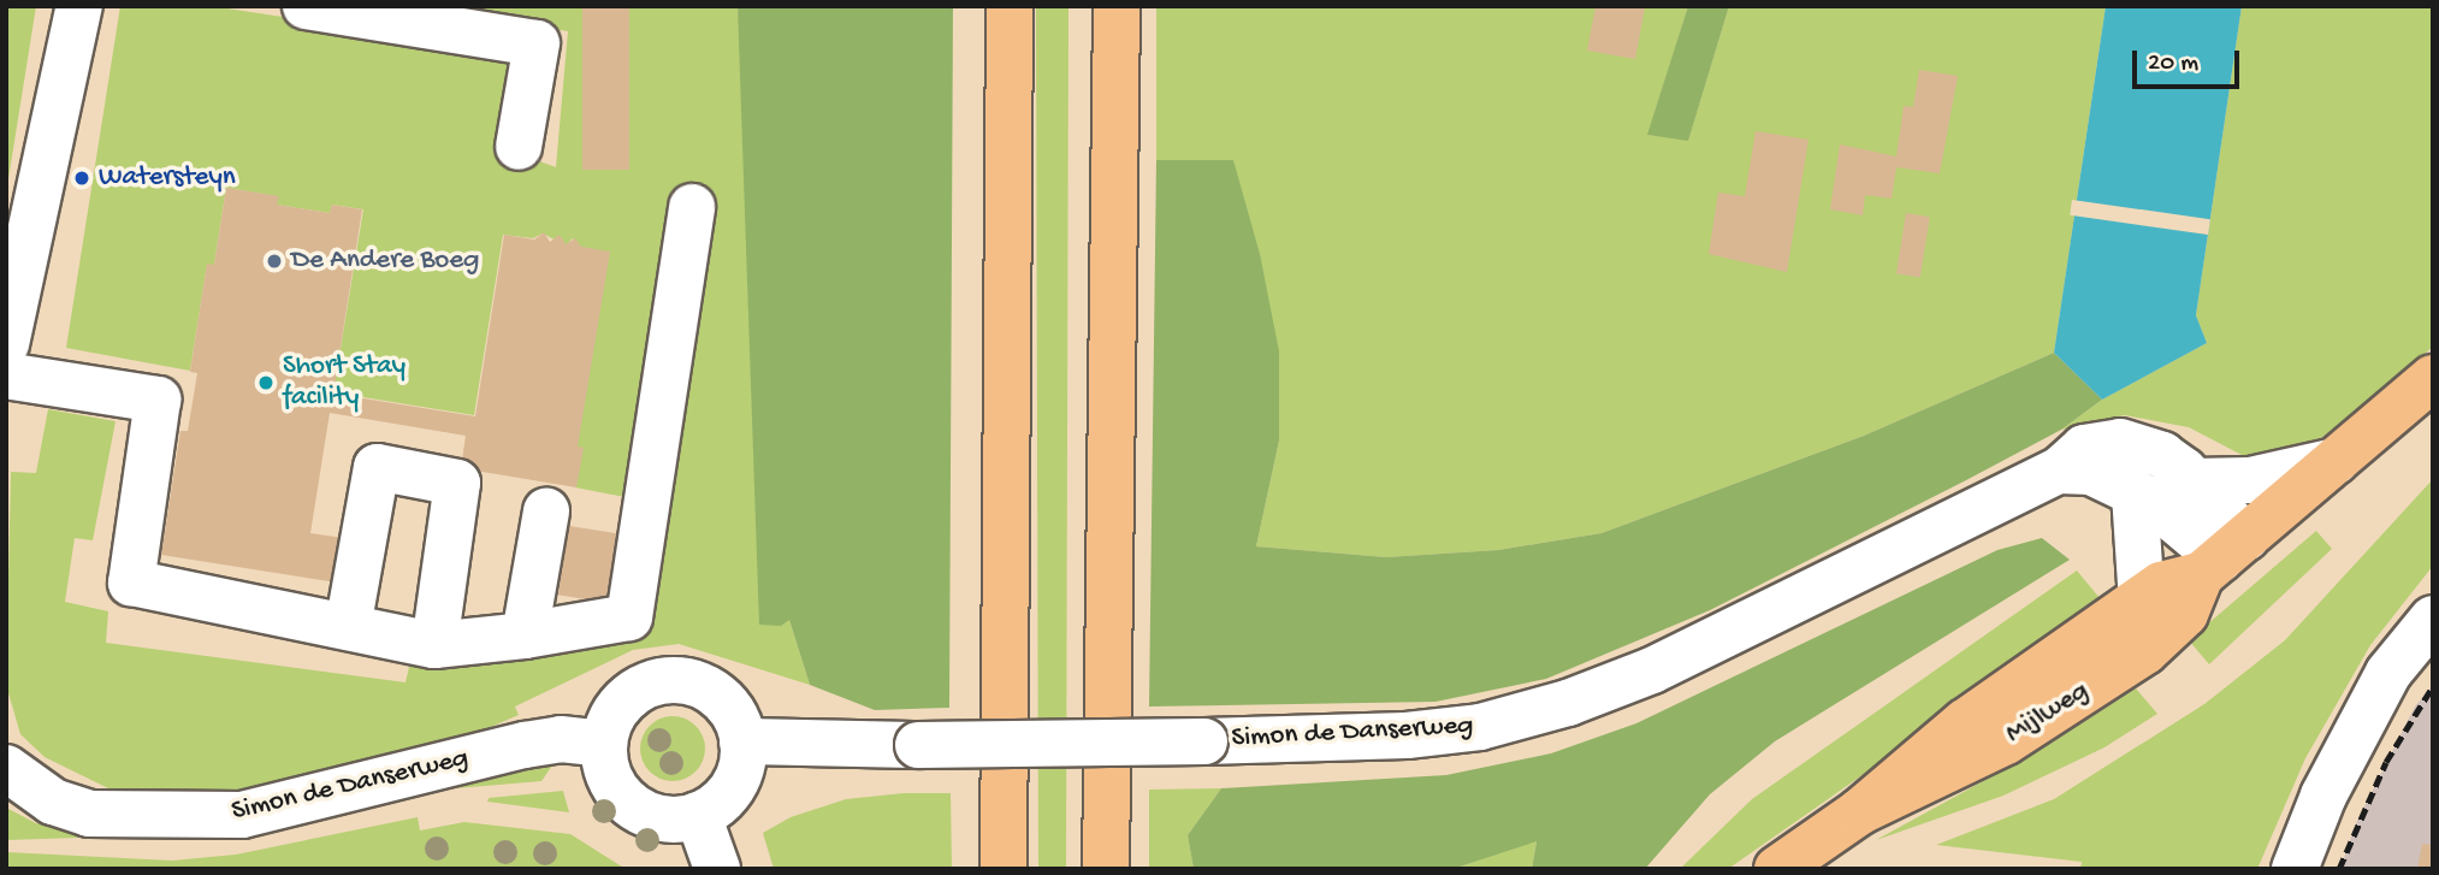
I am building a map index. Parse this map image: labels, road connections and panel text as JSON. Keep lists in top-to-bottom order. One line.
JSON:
{"streets":{"main road":["Mijlweg"],"street":["Simon de Danserweg"]},"crossings":[["Mijlweg","Simon de Danserweg"]],"places":["Watersteyn","De Andere Boeg","Short Stay facility"],"scale_bar":"20 m"}
